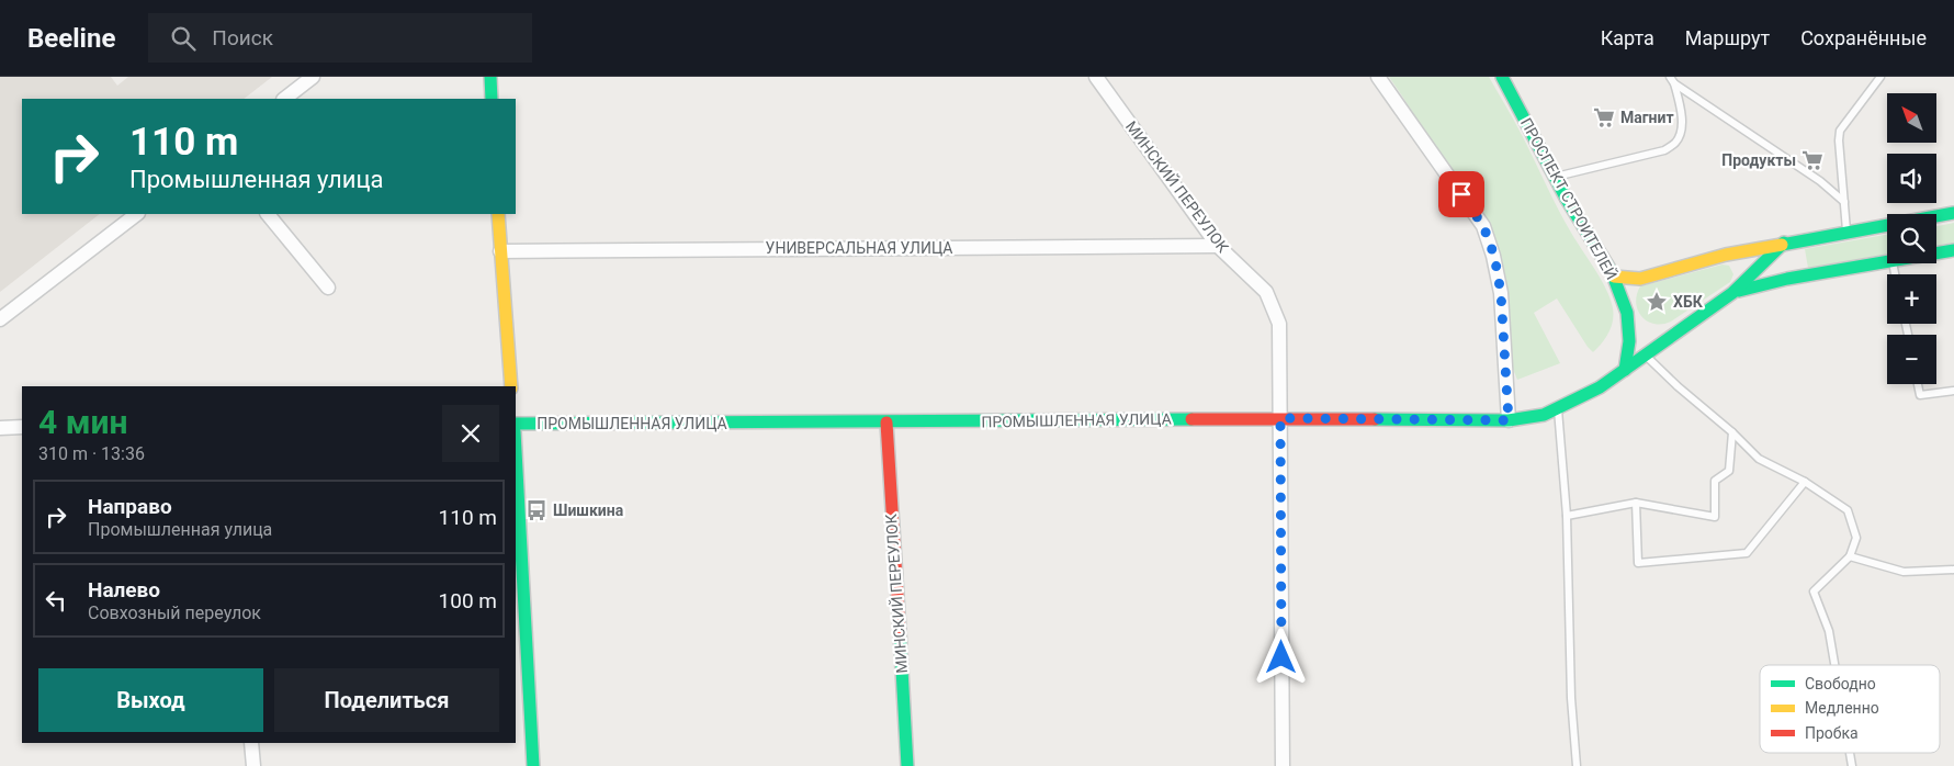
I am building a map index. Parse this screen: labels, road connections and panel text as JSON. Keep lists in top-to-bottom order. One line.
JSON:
{"streets":{"main road":["МИНСКИЙ ПЕРЕУЛОК","ПРОСПЕКТ СТРОИТЕЛЕЙ","ПРОМЫШЛЕННАЯ УЛИЦА"],"street":["УНИВЕРСАЛЬНАЯ УЛИЦА"]},"crossings":[["МИНСКИЙ ПЕРЕУЛОК","УНИВЕРСАЛЬНАЯ УЛИЦА"],["МИНСКИЙ ПЕРЕУЛОК","ПРОМЫШЛЕННАЯ УЛИЦА"],["ПРОСПЕКТ СТРОИТЕЛЕЙ","ПРОМЫШЛЕННАЯ УЛИЦА"]],"places":{"supermarket":["Магнит","Продукты"],"place":["ХБК"],"bus stop":["Шишкина"]},"legend":["Свободно","Медленно","Пробка"],"north":"top left","page":{"header":"Beeline","search":"Поиск","nav":["Карта","Маршрут","Сохранённые"],"map_buttons":["+","−"],"turn":["110 m","Промышленная улица"],"heading":["4 мин","310 m · 13:36"],"list":[{"name":"Направо","note":"Промышленная улица","value":"110 m"},{"name":"Налево","note":"Совхозный переулок","value":"100 m"}],"buttons":["Выход","Поделиться"]}}
